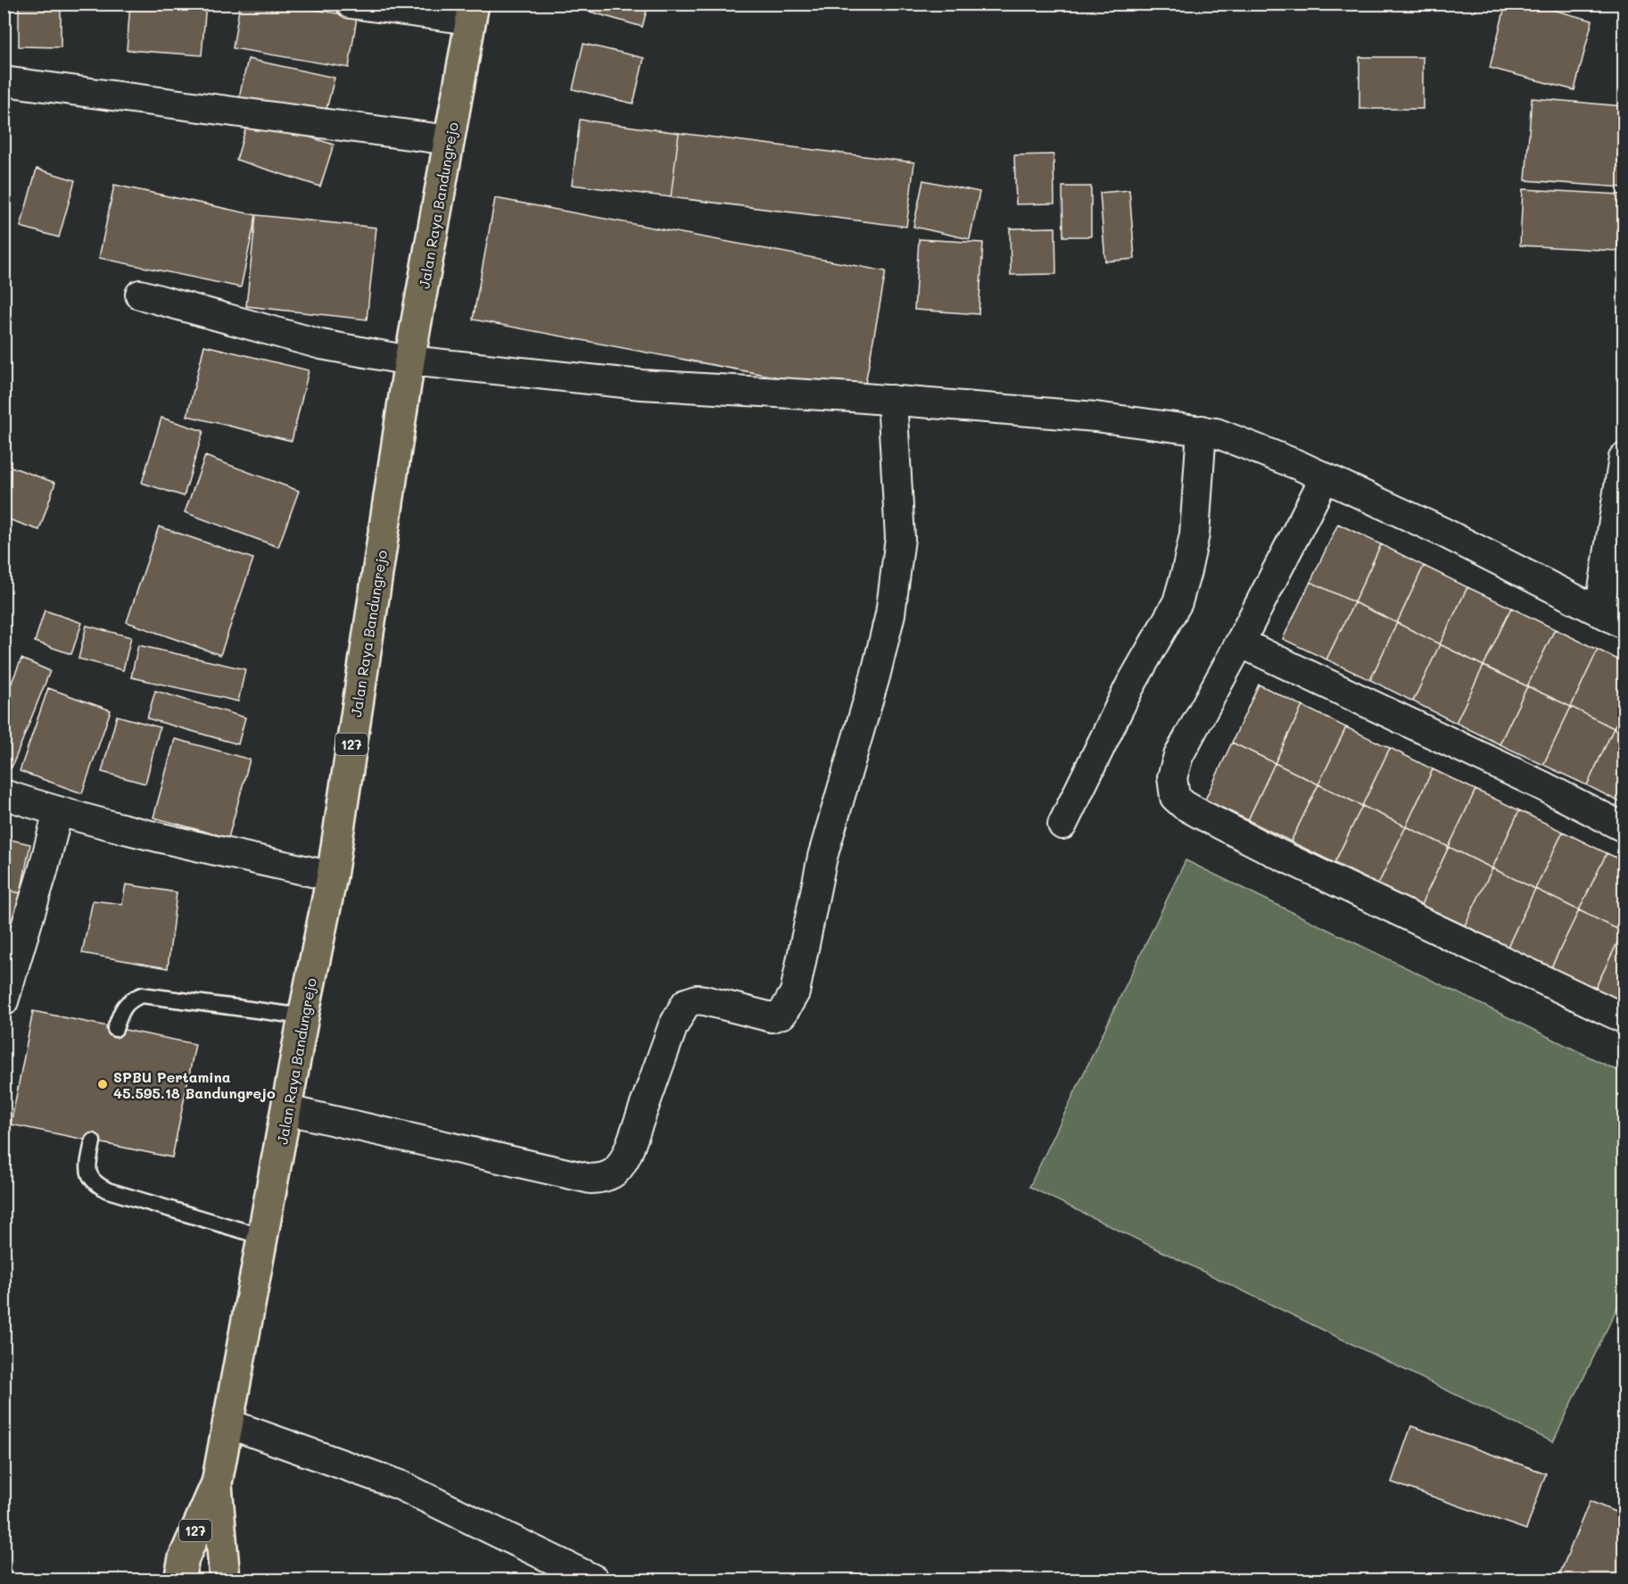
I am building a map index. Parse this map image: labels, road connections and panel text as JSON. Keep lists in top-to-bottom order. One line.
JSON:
{"streets":{"main road":["Jalan Raya Bandungrejo","127"]},"places":["SPBU Pertamina 45.595.18 Bandungrejo"]}
